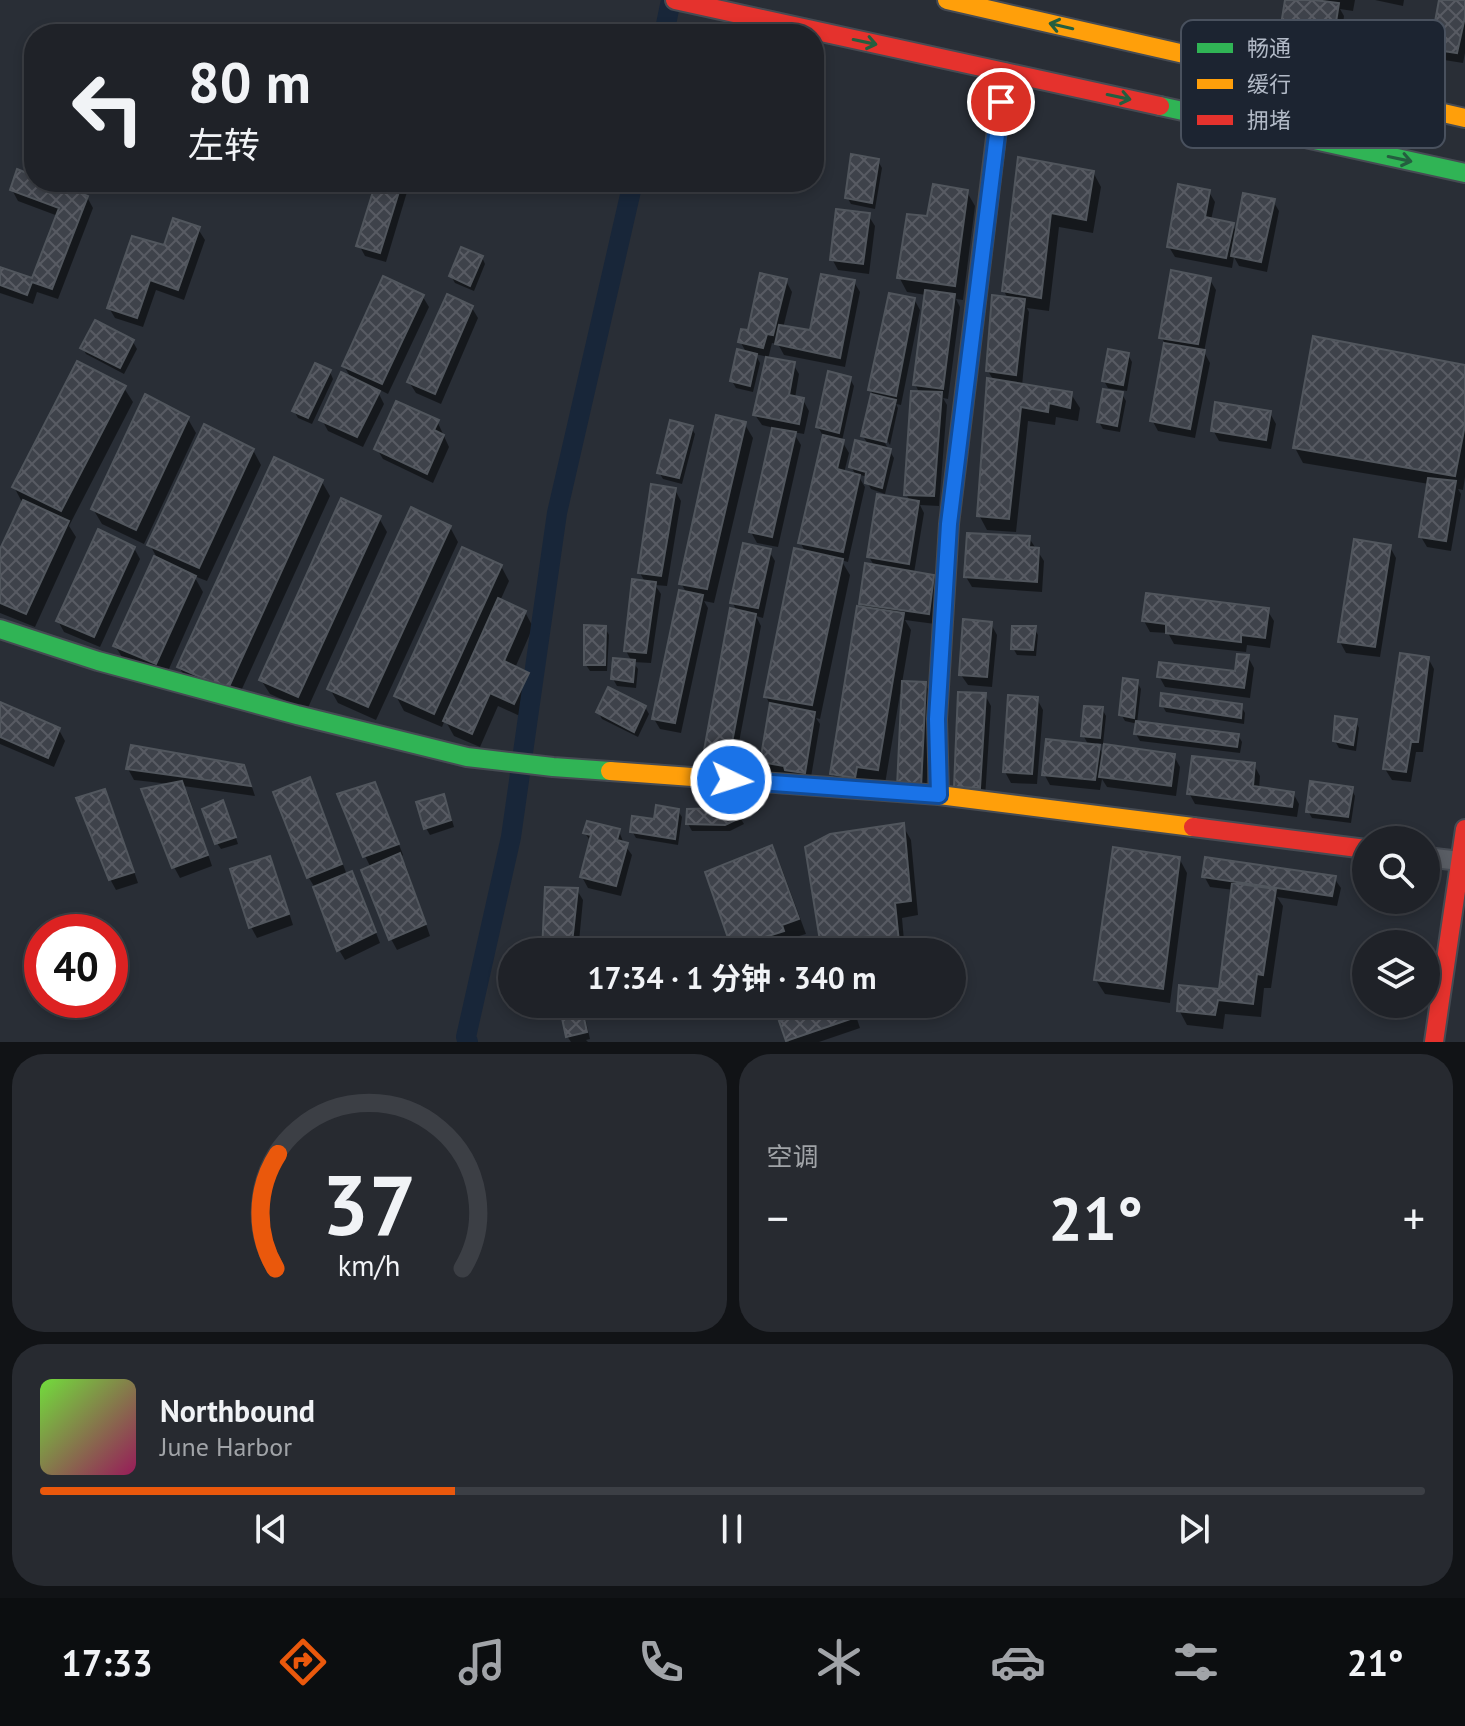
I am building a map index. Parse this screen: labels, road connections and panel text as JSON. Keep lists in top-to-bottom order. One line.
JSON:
{"legend":["畅通","缓行","拥堵"],"page":{"turn":["80 m","左转"],"limit":"40","trip":"17:34 · 1 分钟 · 340 m","tile":"空调","heat":["−","21°","+"],"song":["Northbound","June Harbor"],"tabs":["17:33","21°"],"gauge":["37","km/h"]}}
